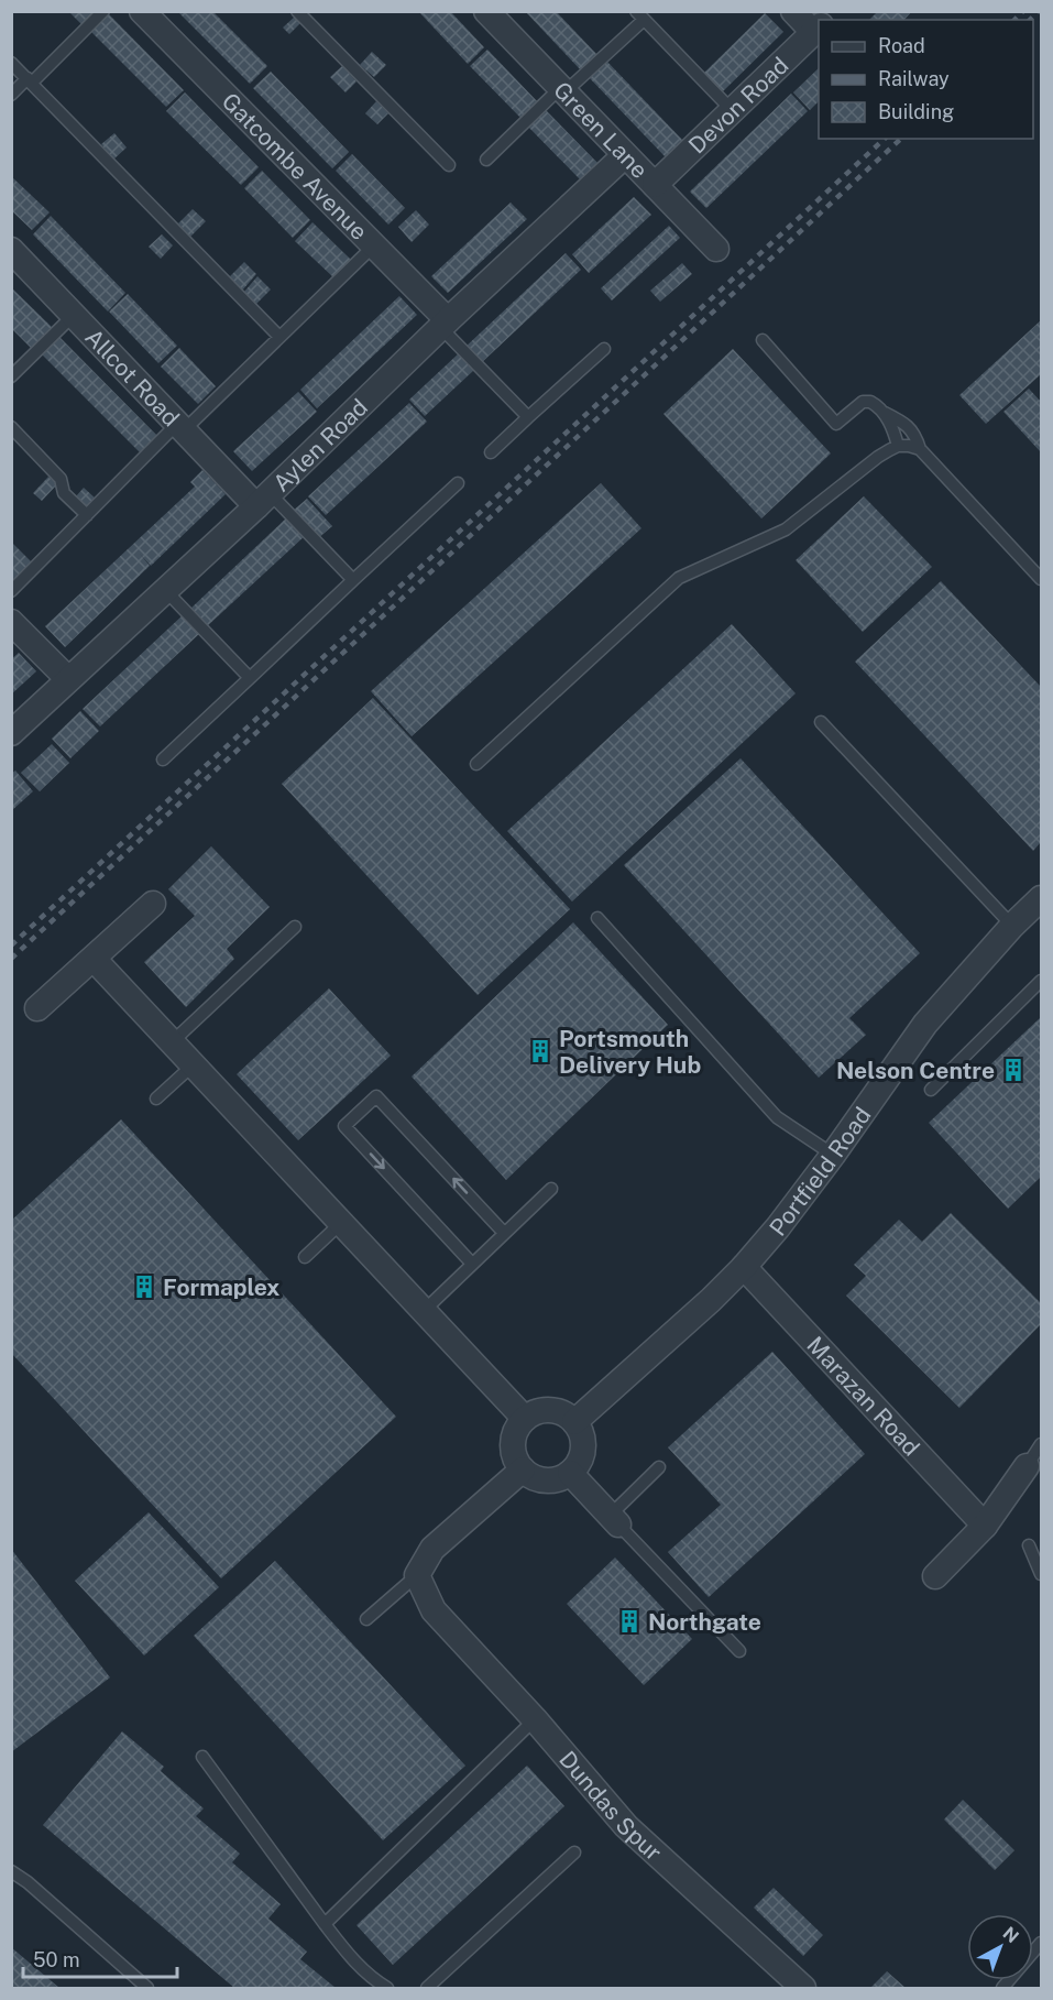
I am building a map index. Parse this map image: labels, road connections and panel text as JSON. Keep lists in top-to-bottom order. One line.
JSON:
{"streets":{"street":["Devon Road","Green Lane","Gatcombe Avenue","Allcot Road","Aylen Road","Portfield Road","Marazan Road","Dundas Spur"]},"crossings":[["Devon Road","Green Lane"],["Green Lane","Aylen Road"],["Gatcombe Avenue","Aylen Road"],["Allcot Road","Aylen Road"],["Portfield Road","Marazan Road"]],"places":{"building":["Portsmouth Delivery Hub","Nelson Centre","Formaplex","Northgate"]},"legend":["Road","Railway","Building"],"scale_bar":"50 m","north":"top right"}
